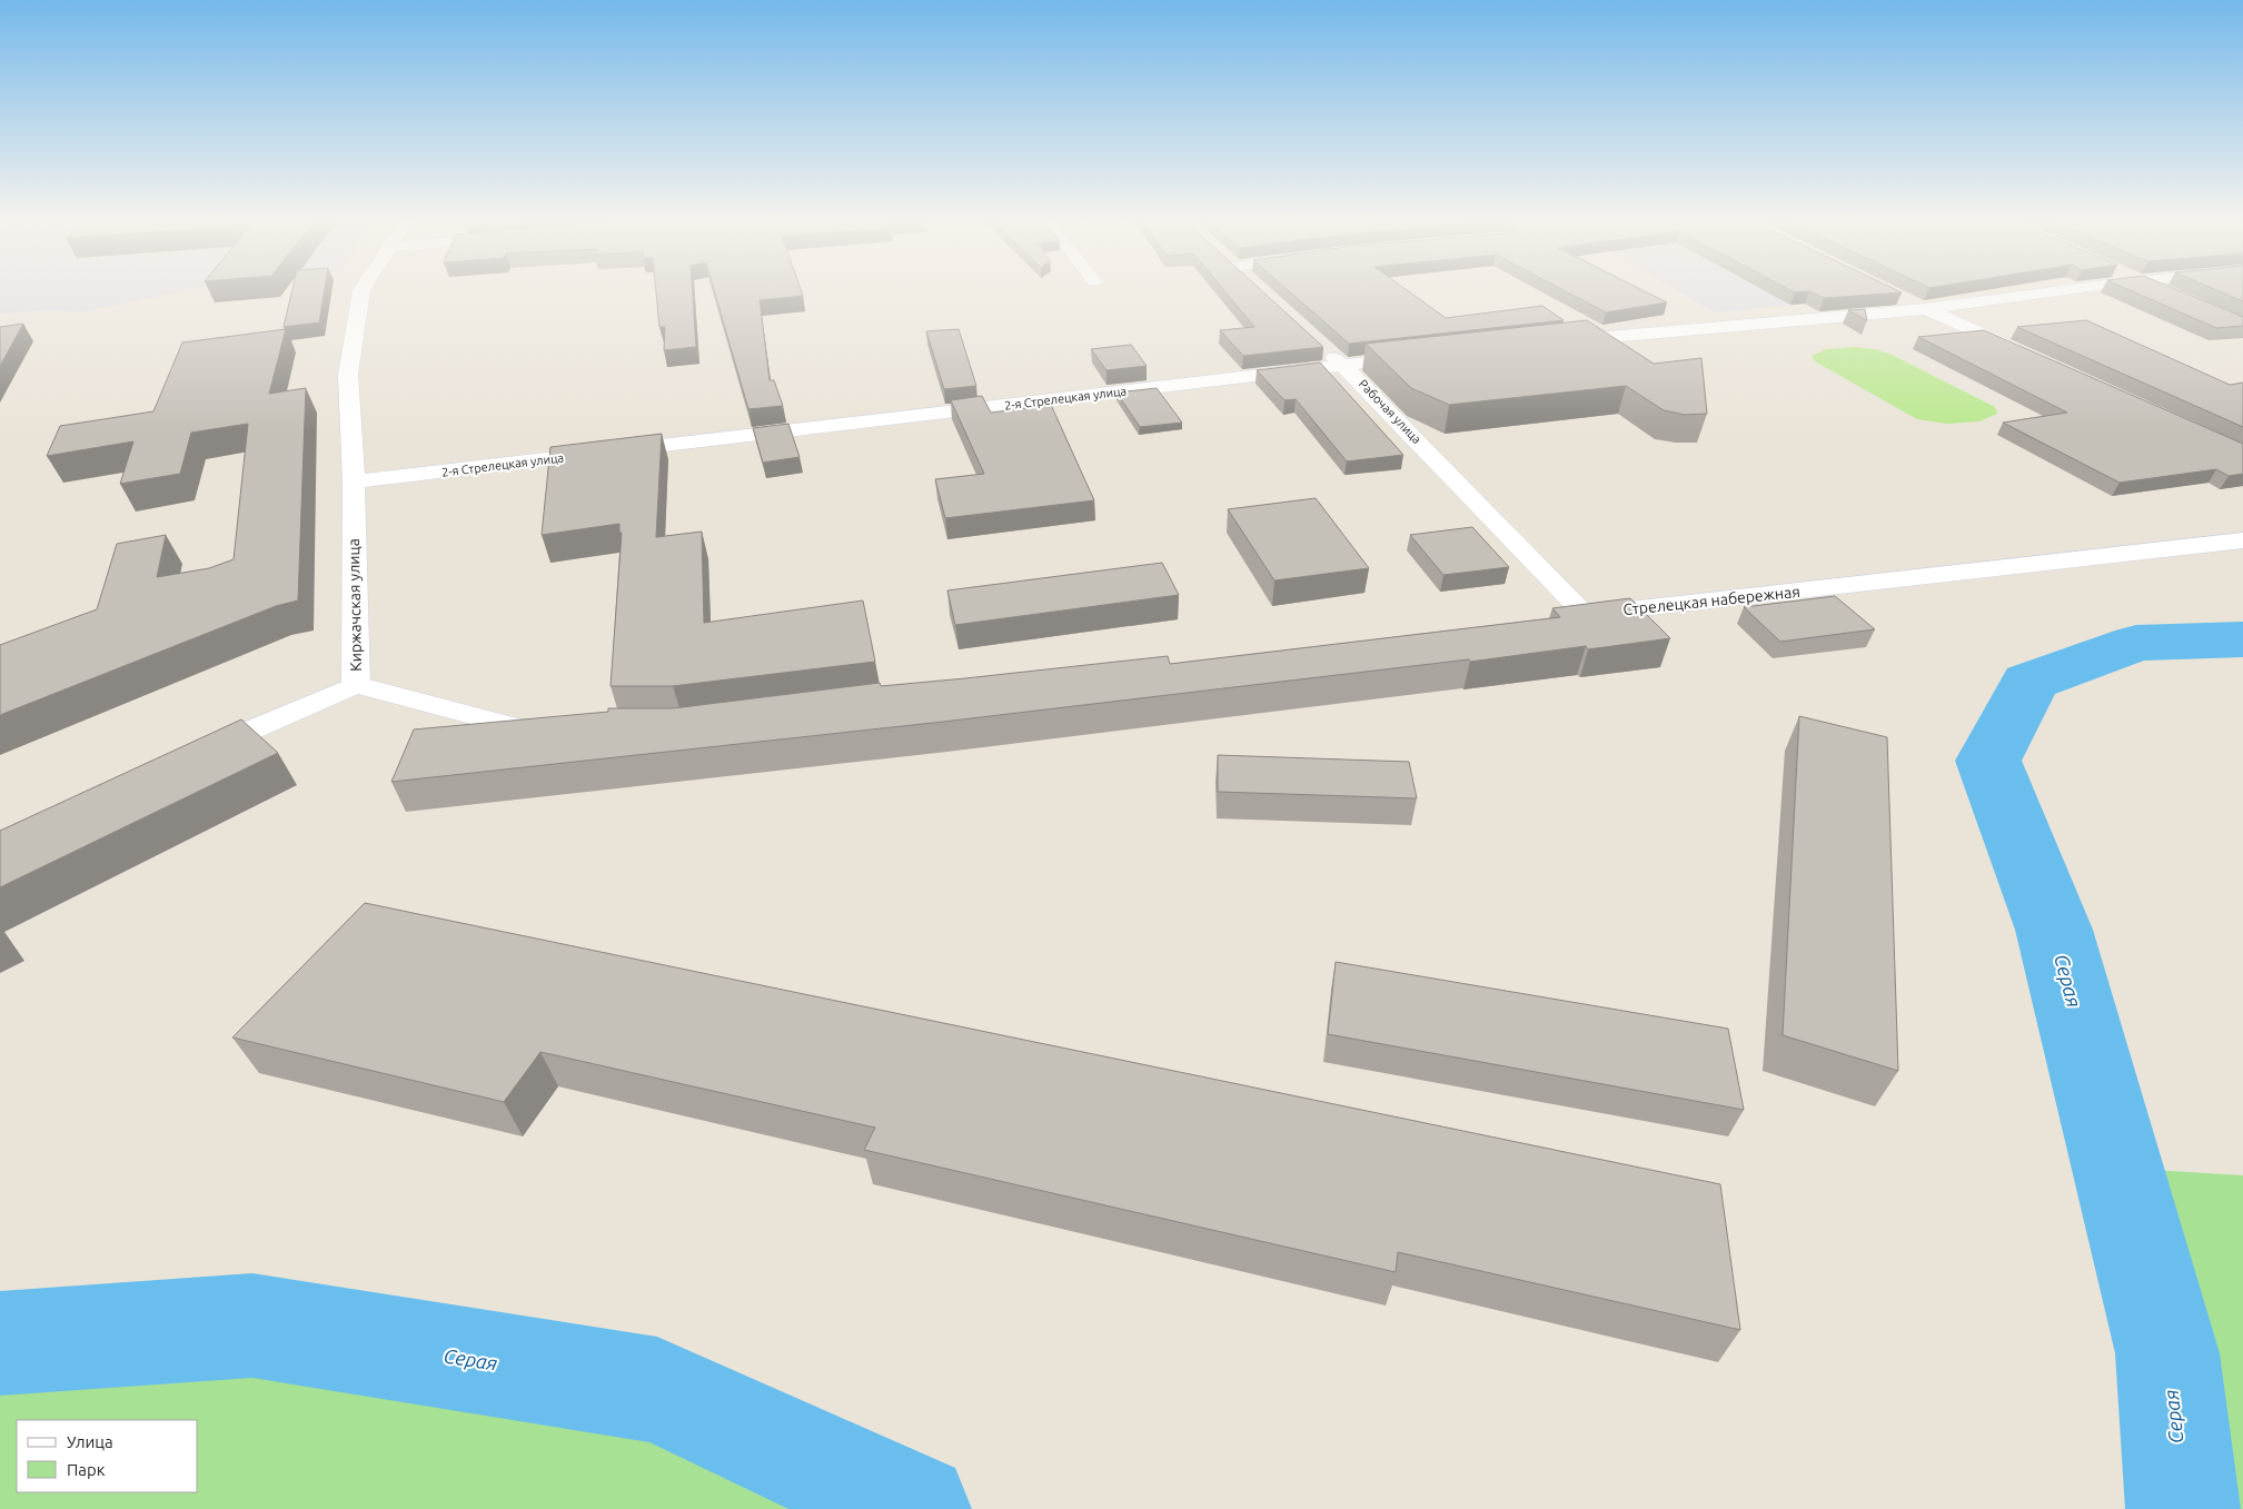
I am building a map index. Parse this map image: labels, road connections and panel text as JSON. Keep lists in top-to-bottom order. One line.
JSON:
{"streets":{"street":["2-я Стрелецкая улица","Рабочая улица","Стрелецкая набережная","Киржачская улица"]},"crossings":[["2-я Стрелецкая улица","Рабочая улица"],["2-я Стрелецкая улица","Киржачская улица"],["Рабочая улица","Стрелецкая набережная"]],"water":["Серая"],"legend":["Улица","Парк"]}
